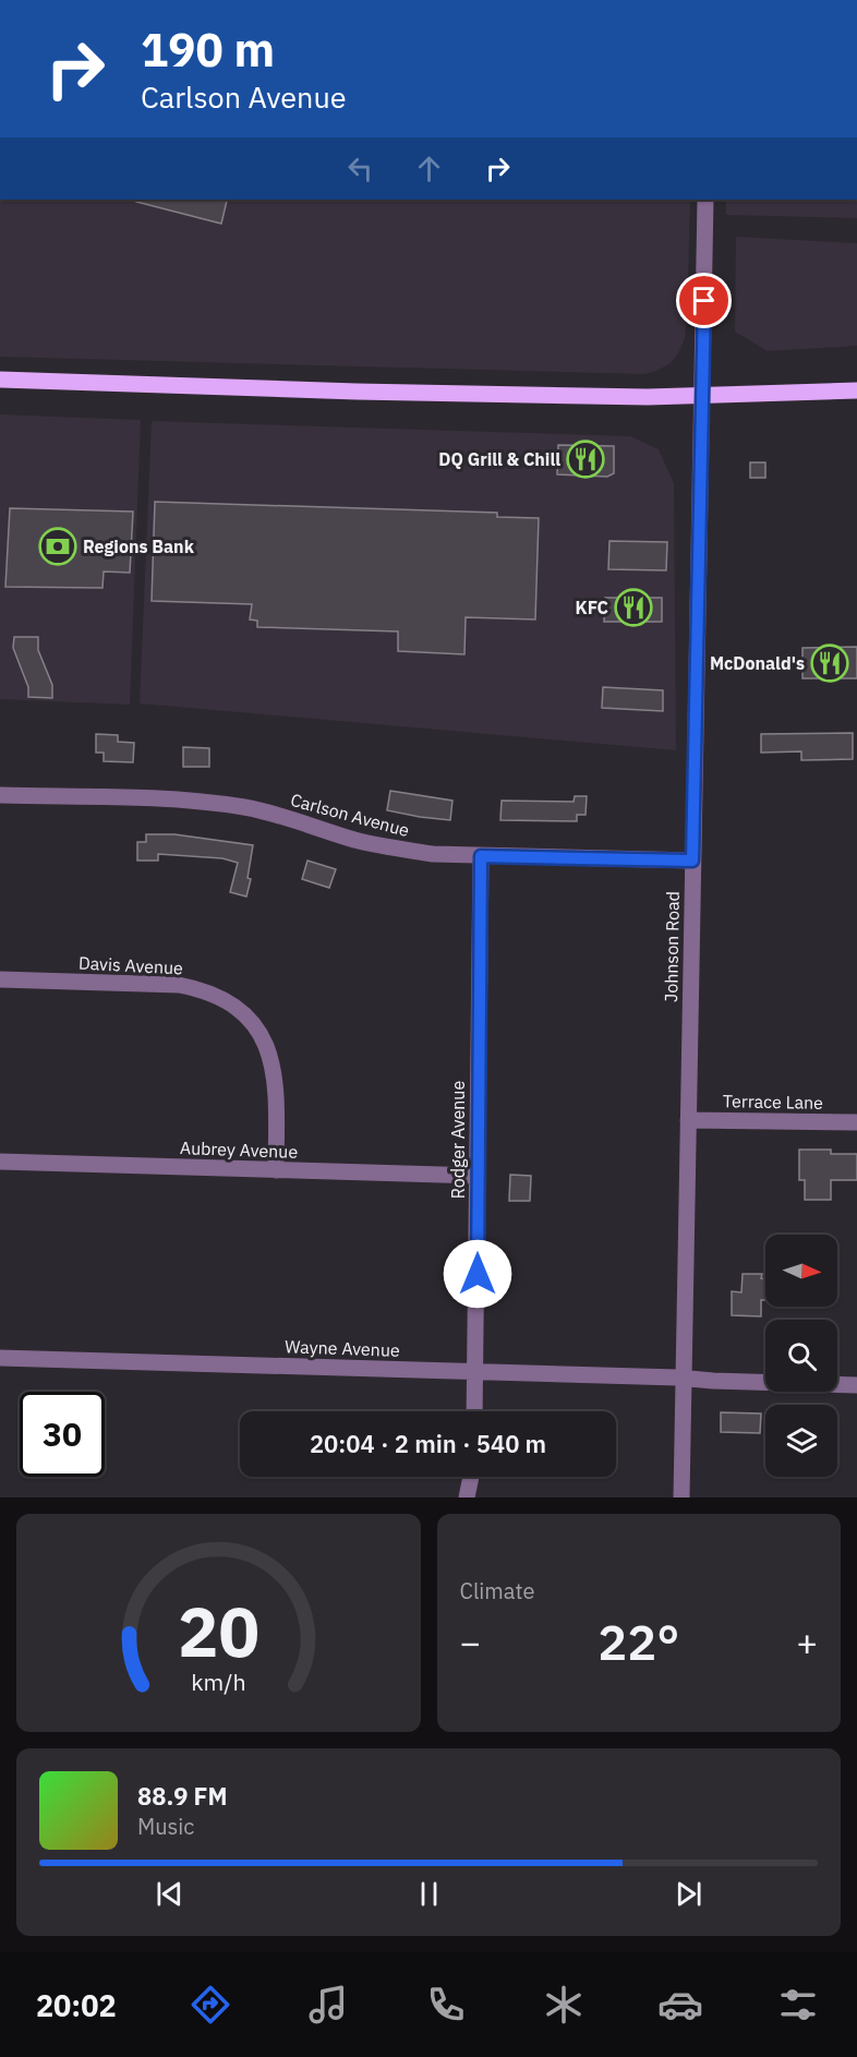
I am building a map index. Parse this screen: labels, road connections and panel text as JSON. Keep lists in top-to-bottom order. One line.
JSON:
{"streets":{"street":["Carlson Avenue","Johnson Road","Davis Avenue","Terrace Lane","Rodger Avenue","Aubrey Avenue","Wayne Avenue"]},"crossings":[["Carlson Avenue","Johnson Road"],["Carlson Avenue","Rodger Avenue"],["Johnson Road","Terrace Lane"],["Johnson Road","Wayne Avenue"],["Davis Avenue","Aubrey Avenue"],["Rodger Avenue","Aubrey Avenue"],["Rodger Avenue","Wayne Avenue"]],"places":{"restaurant":["DQ Grill & Chill","KFC","McDonald's"],"bank":["Regions Bank"]},"north":"right","page":{"turn":["190 m","Carlson Avenue"],"limit":"30","trip":"20:04 · 2 min · 540 m","tile":"Climate","heat":["−","22°","+"],"song":["88.9 FM","Music"],"tabs":"20:02","gauge":["20","km/h"]}}
